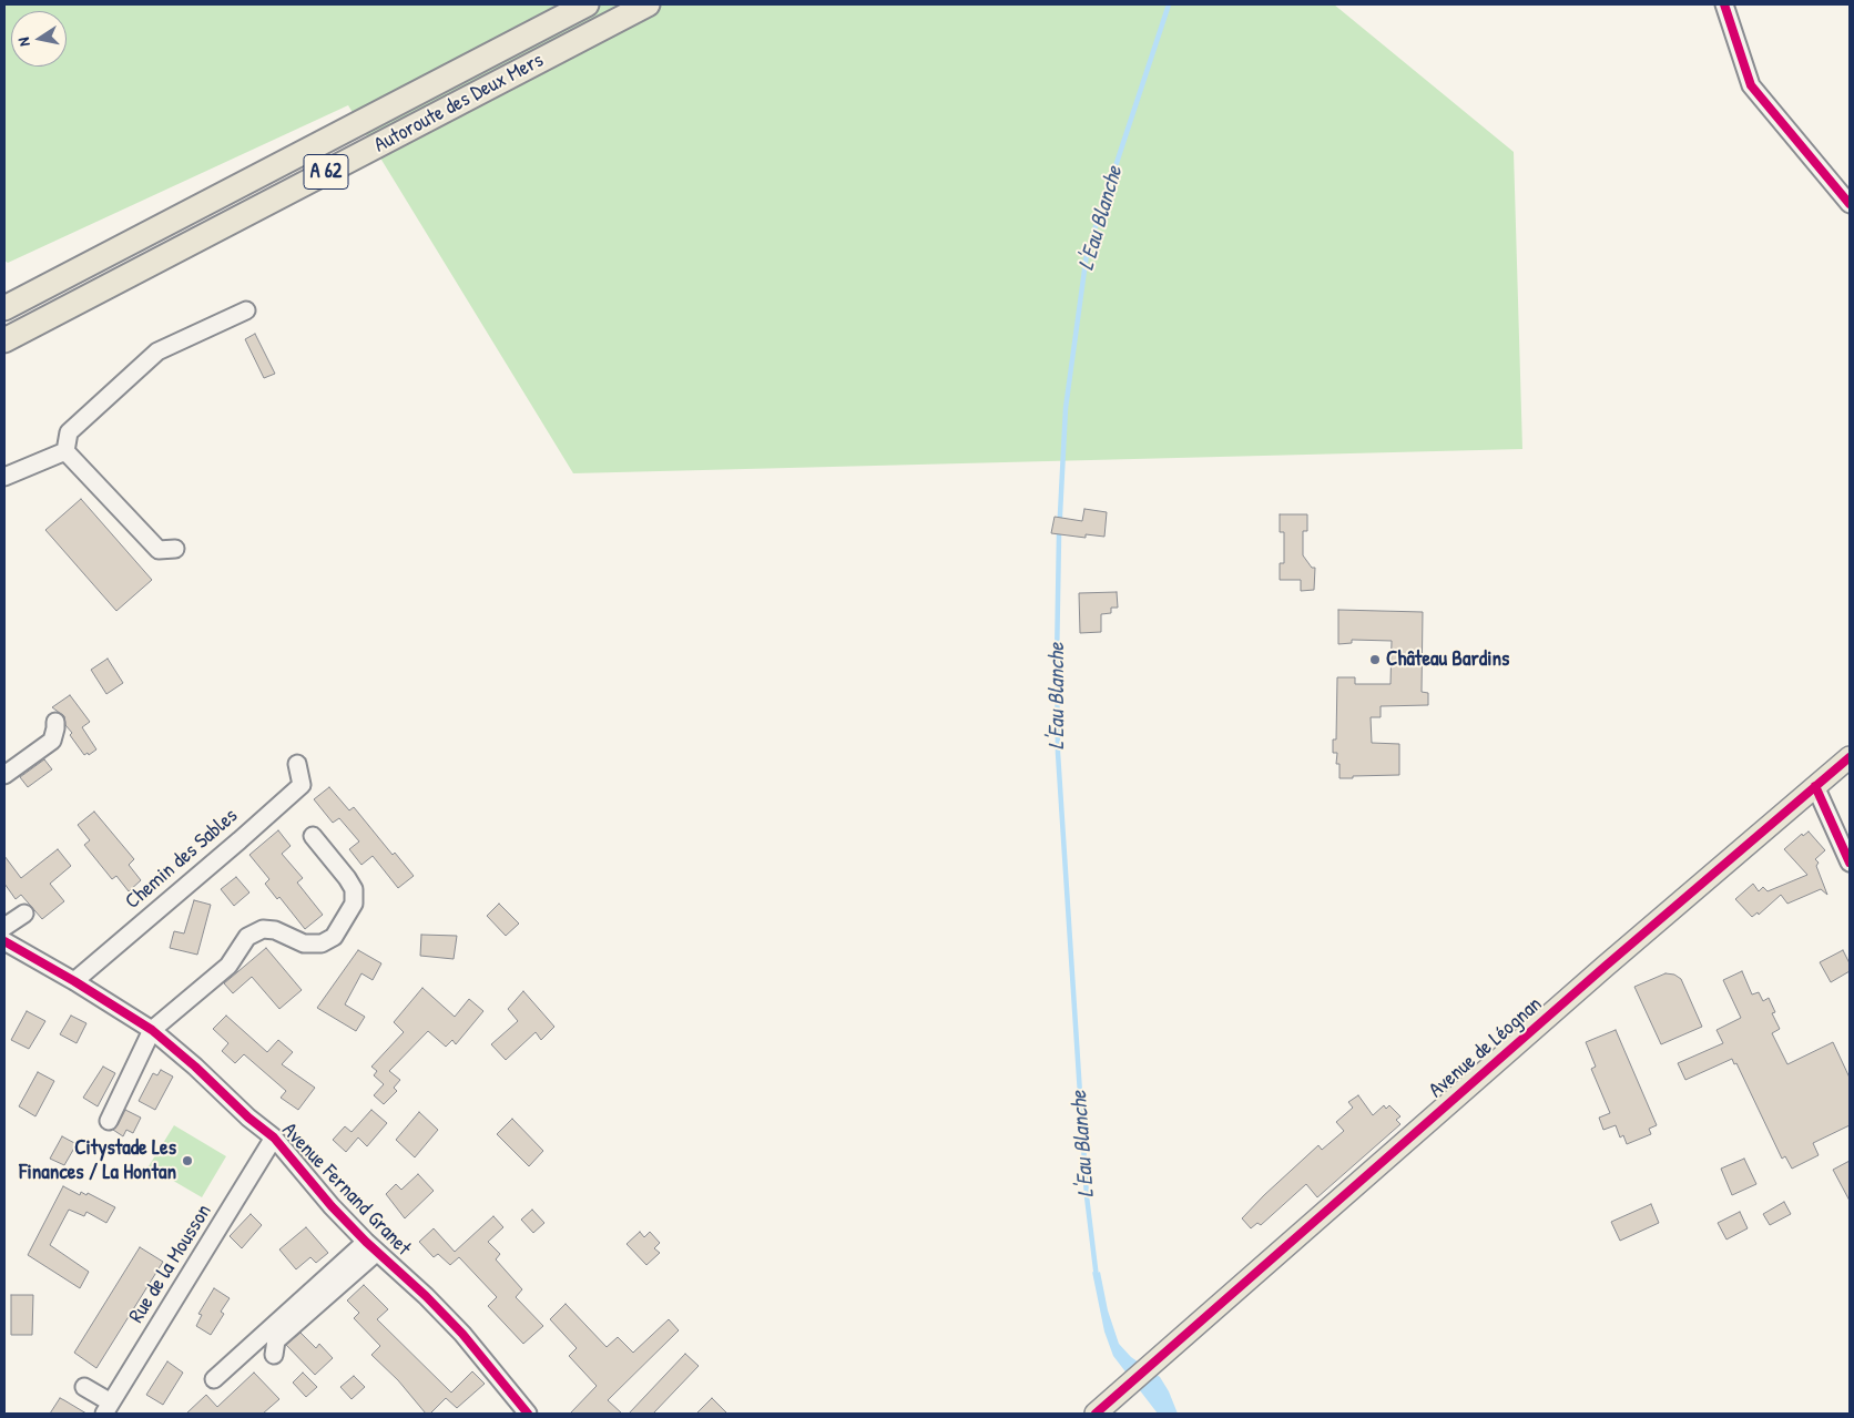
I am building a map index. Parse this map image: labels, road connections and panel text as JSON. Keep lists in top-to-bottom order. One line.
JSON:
{"streets":{"highway":["Autoroute des Deux Mers","A 62"],"main road":["Avenue de Léognan"],"street":["Chemin des Sables","Avenue Fernand Granet","Rue de la Mousson"]},"crossings":[["Chemin des Sables","Avenue Fernand Granet"],["Avenue Fernand Granet","Rue de la Mousson"]],"water":["L'Eau Blanche"],"places":["Château Bardins","Citystade Les Finances / La Hontan"],"north":"left"}
